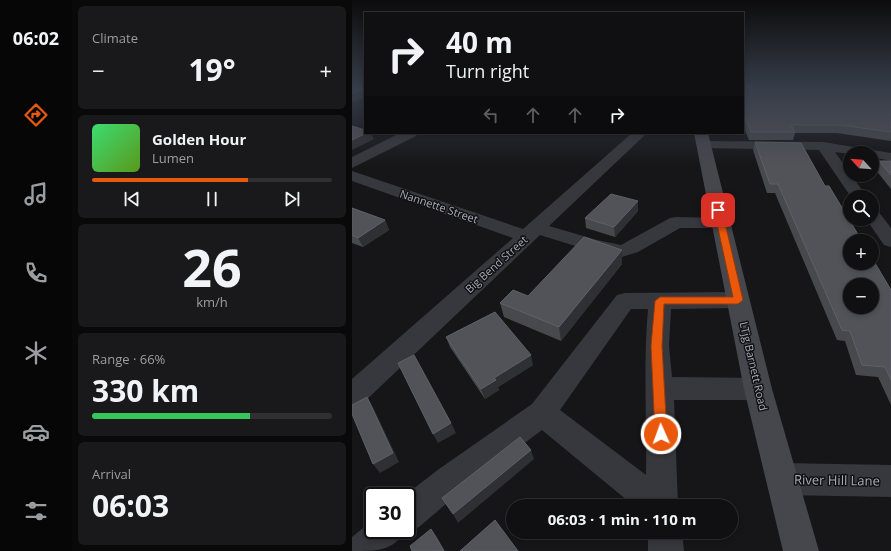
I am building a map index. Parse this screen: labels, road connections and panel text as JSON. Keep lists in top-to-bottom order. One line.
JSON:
{"streets":{"street":["Nannette Street","Big Bend Street","LTjg Barnett Road","River Hill Lane"]},"crossings":[["Nannette Street","Big Bend Street"],["Nannette Street","LTjg Barnett Road"],["LTjg Barnett Road","River Hill Lane"]],"north":"top left","page":{"tabs":"06:02","tile":["Climate",["26","km/h"],["Range · 66%","330 km"],["Arrival","06:03"]],"turn":["40 m","Turn right"],"heat":["−","19°","+"],"song":["Golden Hour","Lumen"],"map_buttons":["+","−"],"limit":"30","trip":"06:03 · 1 min · 110 m"}}
